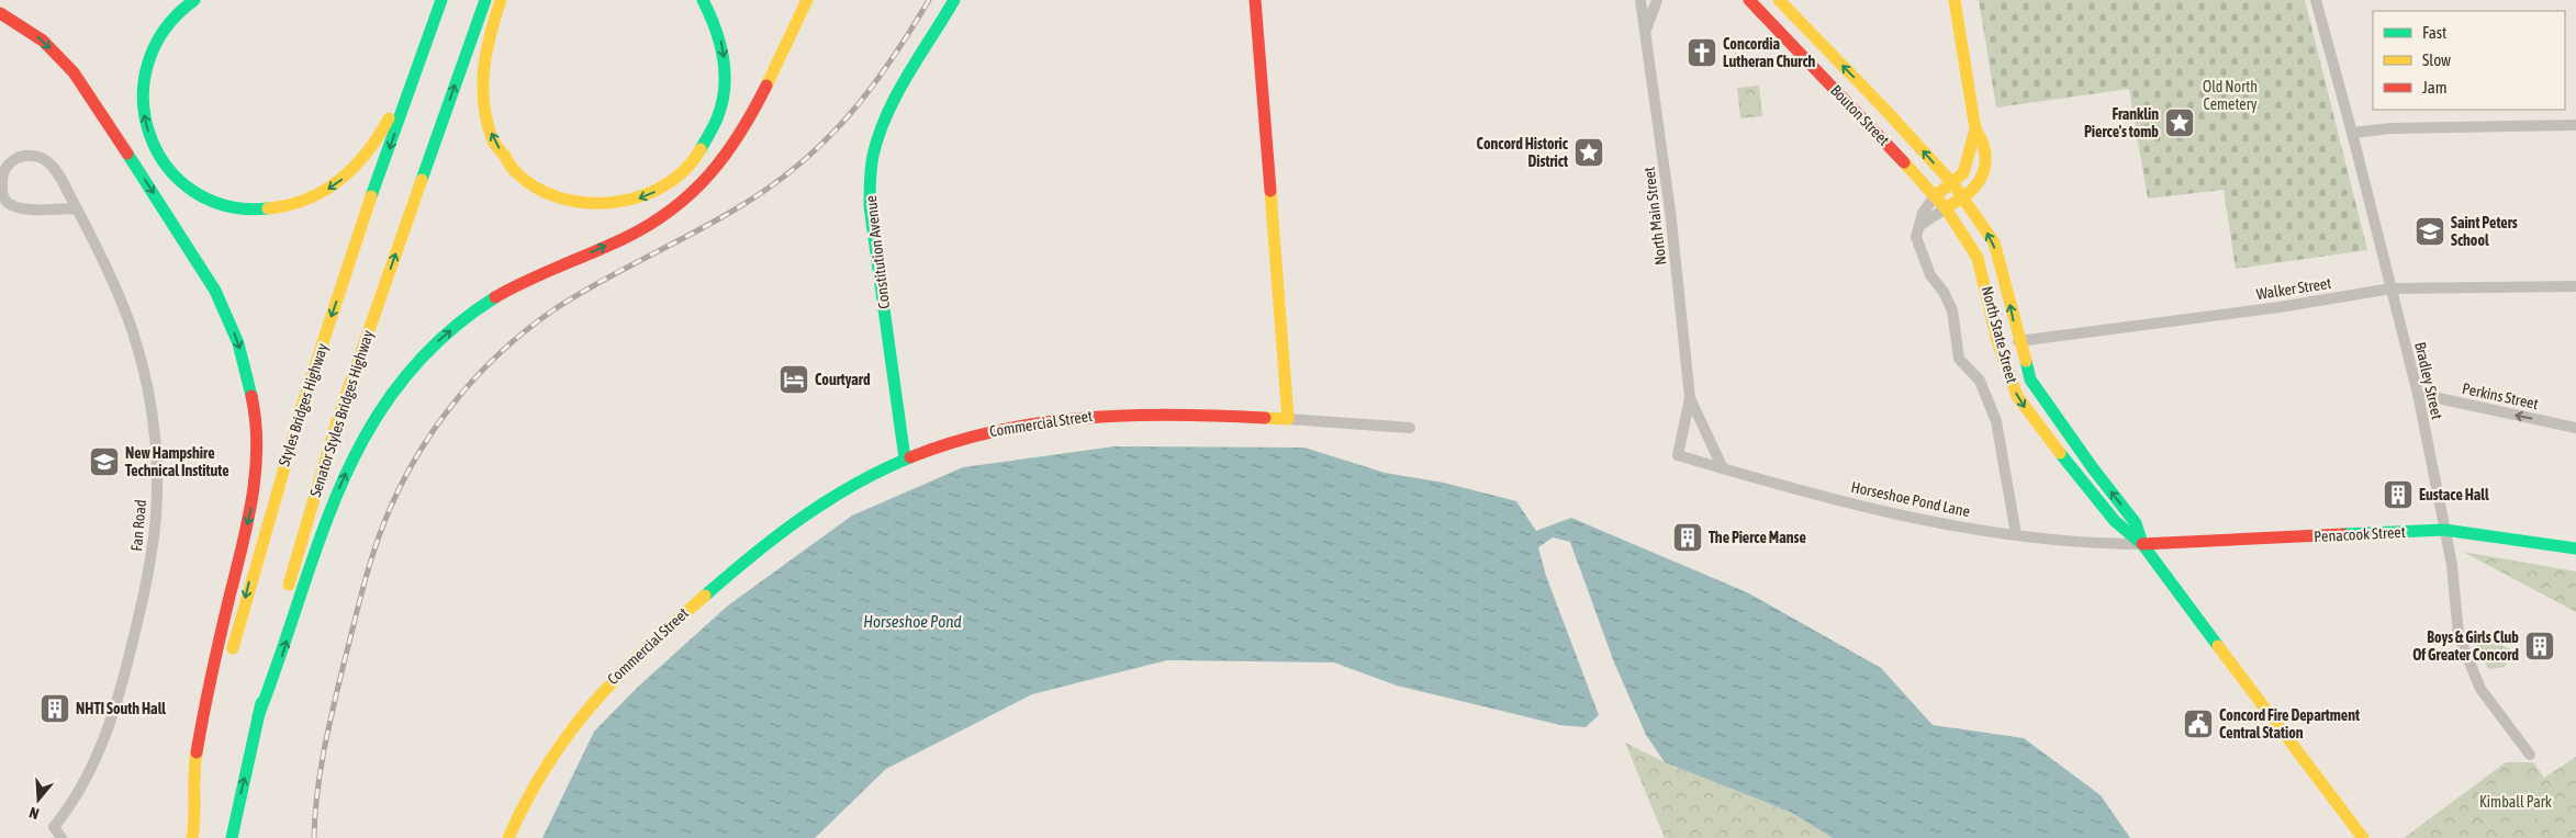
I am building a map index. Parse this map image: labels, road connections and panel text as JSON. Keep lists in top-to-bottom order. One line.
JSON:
{"streets":{"main road":["Bouton Street","Constitution Avenue","North State Street","Styles Bridges Highway","Senator Styles Bridges Highway","Commercial Street","Penacook Street"],"street":["North Main Street","Walker Street","Bradley Street","Perkins Street","Horseshoe Pond Lane","Fan Road"]},"crossings":[["Bouton Street","North State Street"],["North Main Street","Horseshoe Pond Lane"],["Constitution Avenue","Commercial Street"],["Walker Street","North State Street"],["Walker Street","Bradley Street"],["North State Street","Horseshoe Pond Lane"],["North State Street","Penacook Street"],["Bradley Street","Perkins Street"],["Bradley Street","Penacook Street"],["Horseshoe Pond Lane","Penacook Street"]],"one_way":["Perkins Street","Styles Bridges Highway","Senator Styles Bridges Highway"],"water":["Horseshoe Pond"],"parks":["Old North Cemetery","Kimball Park"],"places":{"church":["Concordia Lutheran Church"],"place":["Franklin Pierce's tomb","Concord Historic District"],"school or university":["Saint Peters School","New Hampshire Technical Institute"],"hotel":["Courtyard"],"building":["Eustace Hall","The Pierce Manse","Boys & Girls Club Of Greater Concord","NHTI South Hall"],"public building":["Concord Fire Department Central Station"]},"legend":["Fast","Slow","Jam"],"north":"bottom"}
